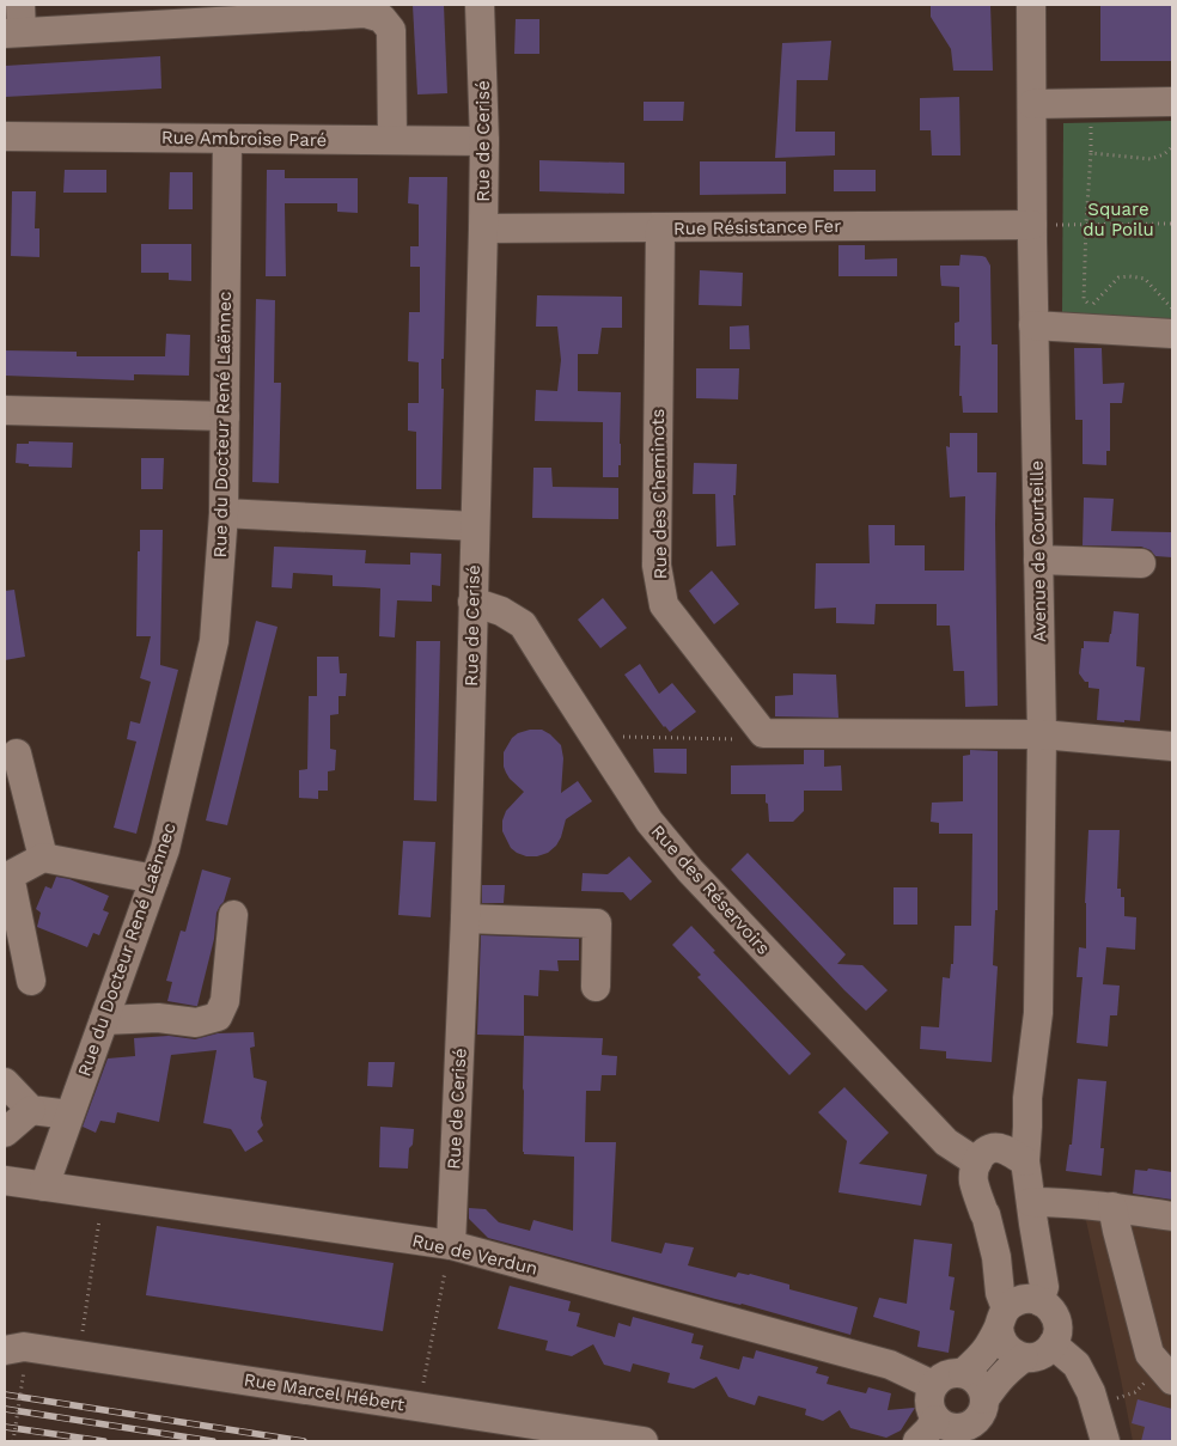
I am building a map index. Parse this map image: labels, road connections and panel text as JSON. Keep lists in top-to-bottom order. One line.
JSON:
{"streets":{"street":["Rue Ambroise Paré","Rue de Cerisé","Rue Résistance Fer","Rue du Docteur René Laënnec","Rue des Cheminots","Avenue de Courteille","Rue des Réservoirs","Rue de Verdun","Rue Marcel Hébert"]},"crossings":[["Rue Ambroise Paré","Rue de Cerisé"],["Rue Ambroise Paré","Rue du Docteur René Laënnec"],["Rue de Cerisé","Rue Résistance Fer"],["Rue de Cerisé","Rue des Réservoirs"],["Rue de Cerisé","Rue de Verdun"],["Rue Résistance Fer","Rue des Cheminots"],["Rue Résistance Fer","Avenue de Courteille"],["Rue du Docteur René Laënnec","Rue de Verdun"],["Avenue de Courteille","Rue des Réservoirs"]],"parks":["Square du Poilu"]}
